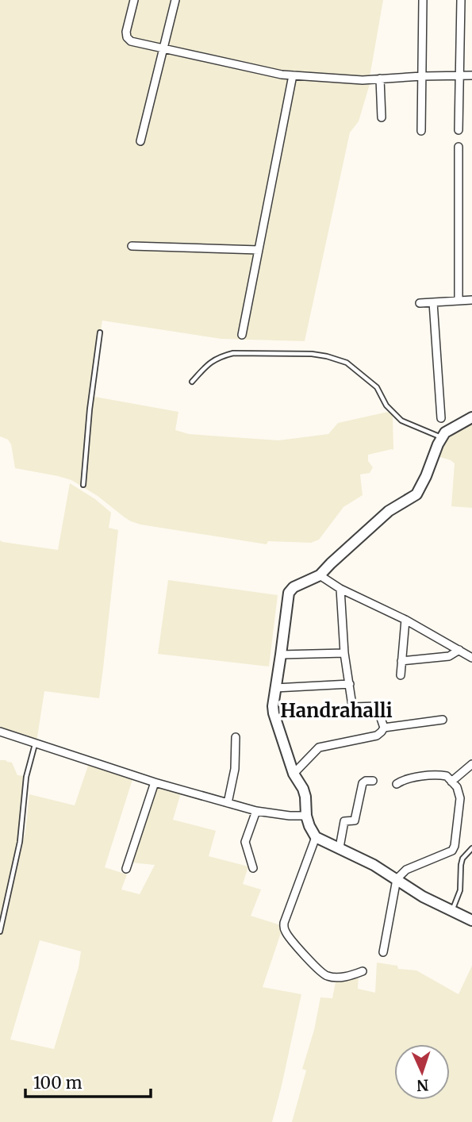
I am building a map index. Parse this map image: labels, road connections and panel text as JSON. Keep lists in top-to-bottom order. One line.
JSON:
{"districts":["Handrahalli"],"scale_bar":"100 m","north":"bottom"}
